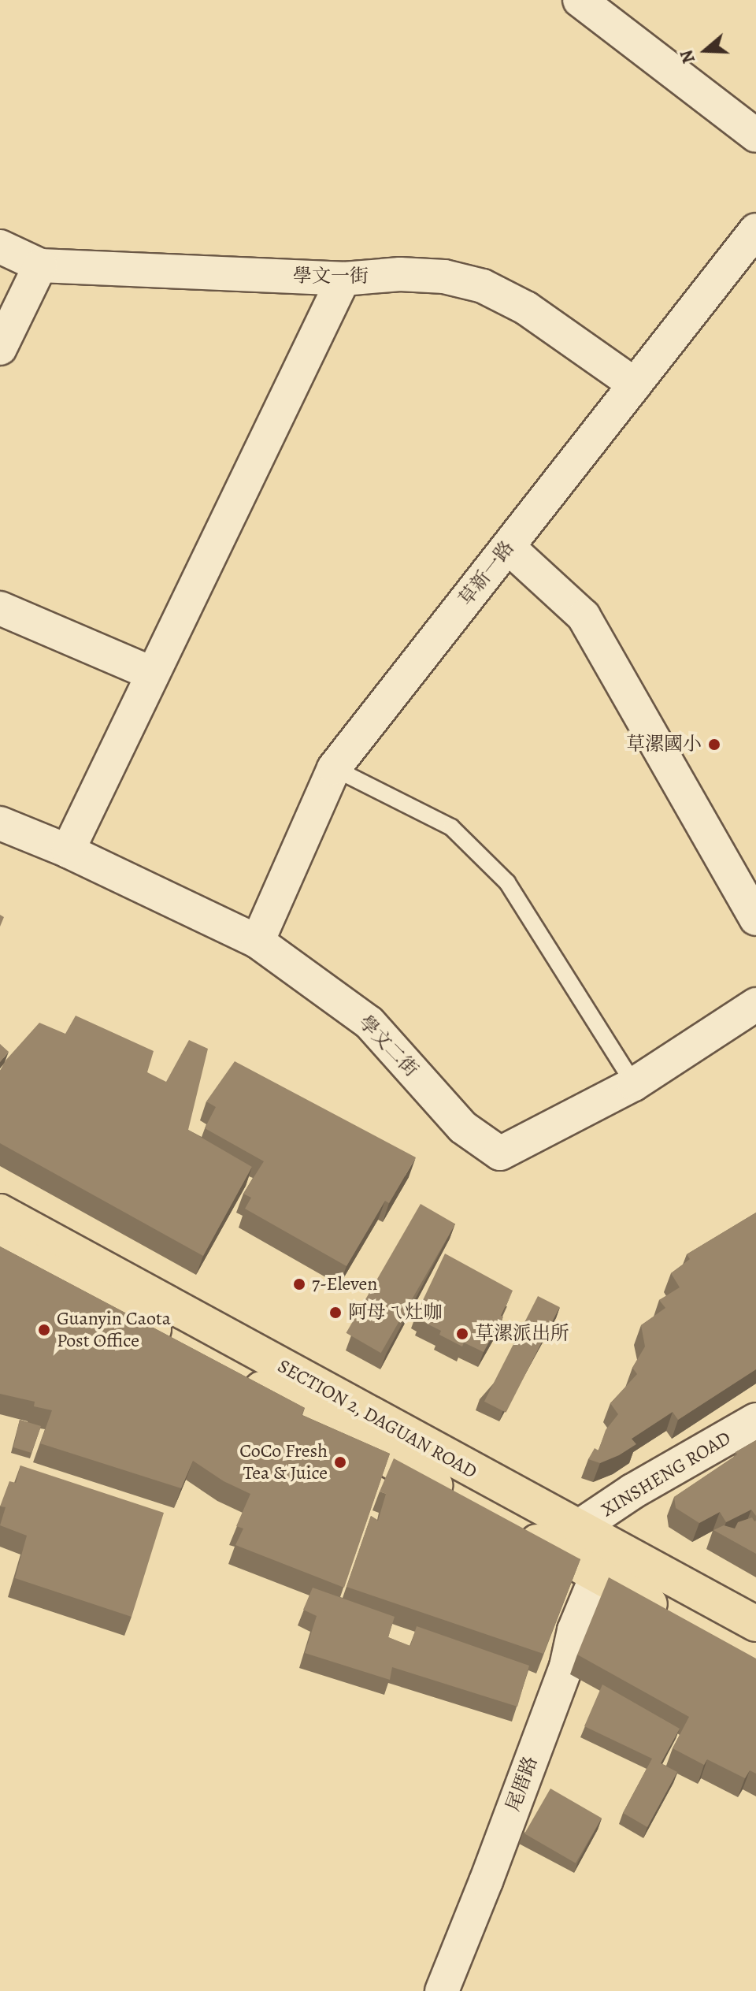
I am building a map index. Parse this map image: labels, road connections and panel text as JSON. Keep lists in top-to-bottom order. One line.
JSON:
{"streets":{"main road":["SECTION 2, DAGUAN ROAD"],"street":["學文一街","草新一路","學文二街","XINSHENG ROAD","尾厝路"]},"crossings":[["學文一街","草新一路"],["草新一路","學文二街"],["SECTION 2, DAGUAN ROAD","XINSHENG ROAD"]],"places":["草漯國小","7-Eleven","阿母ㄟ灶咖","Guanyin Caota Post Office","草漯派出所","CoCo Fresh Tea & Juice"],"north":"left"}
